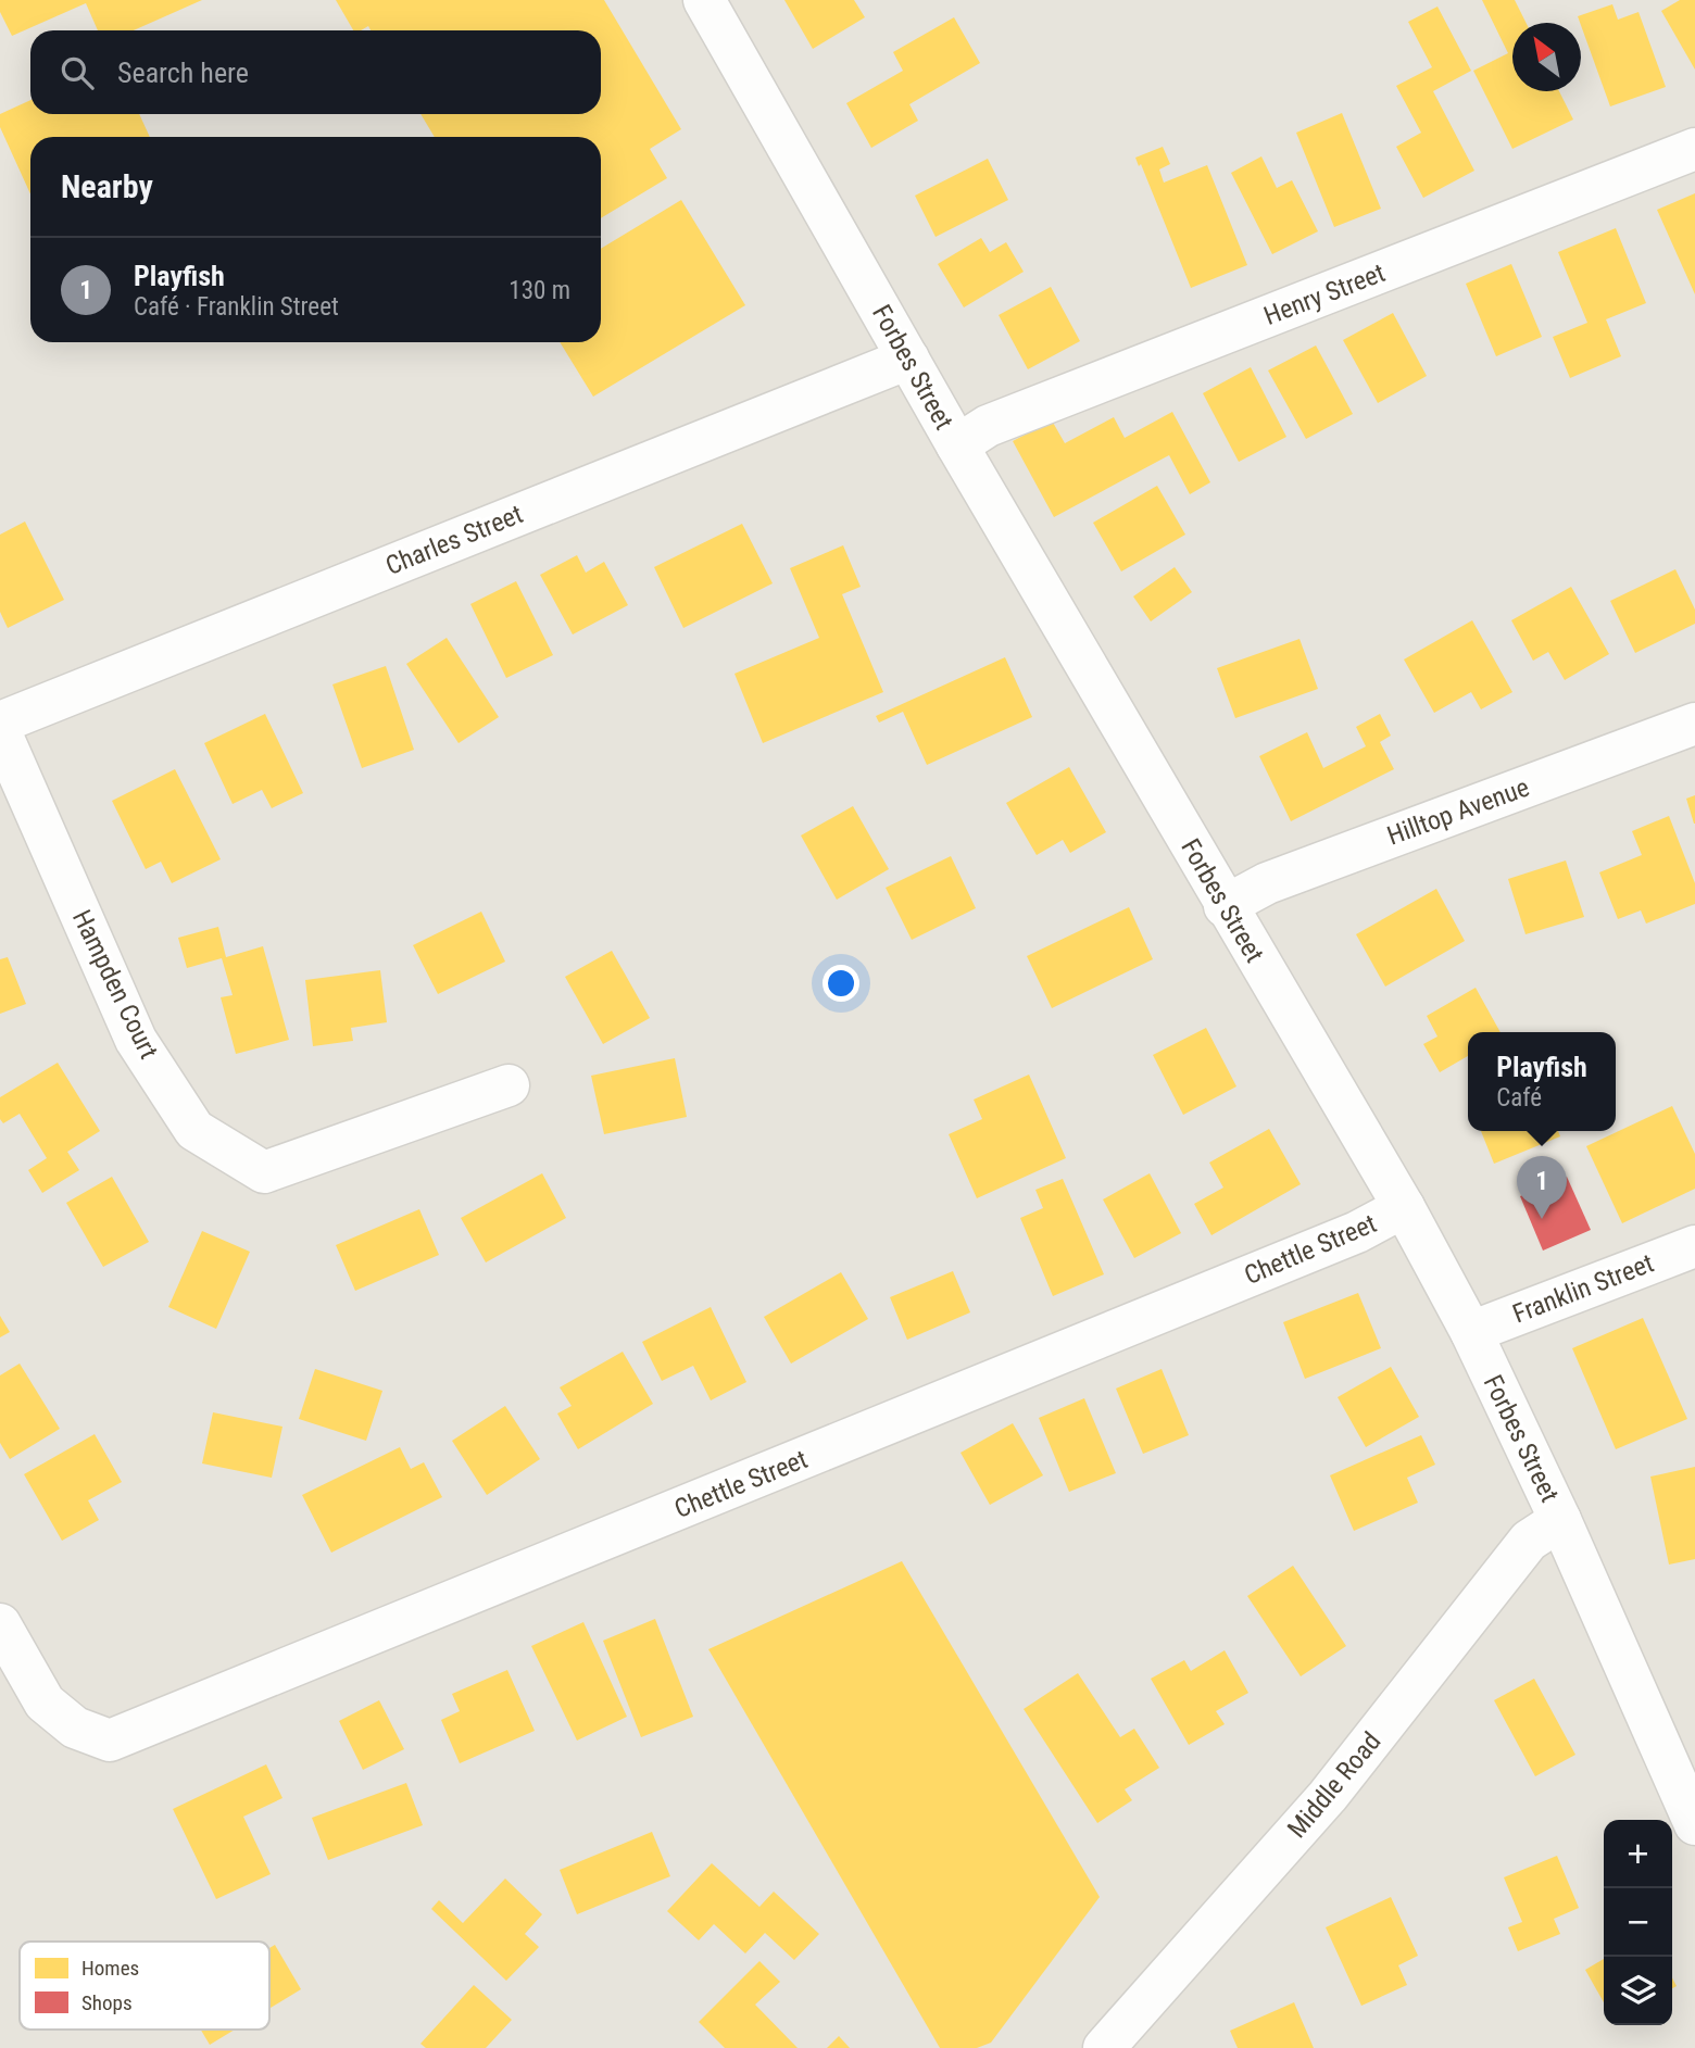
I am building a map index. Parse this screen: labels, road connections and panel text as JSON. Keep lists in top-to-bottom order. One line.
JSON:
{"streets":{"street":["Henry Street","Forbes Street","Charles Street","Hilltop Avenue","Hampden Court","Chettle Street","Franklin Street","Middle Road"]},"crossings":[["Henry Street","Forbes Street"],["Forbes Street","Charles Street"],["Forbes Street","Hilltop Avenue"],["Forbes Street","Chettle Street"],["Forbes Street","Franklin Street"],["Forbes Street","Middle Road"]],"legend":["Homes","Shops"],"north":"top left","page":{"search":"Search here","heading":"Nearby","list":[{"mark":"1","name":"Playfish","note":"Café · Franklin Street","value":"130 m"}],"popup":["Playfish","Café"],"pins":"1","map_buttons":["+","−"]}}
